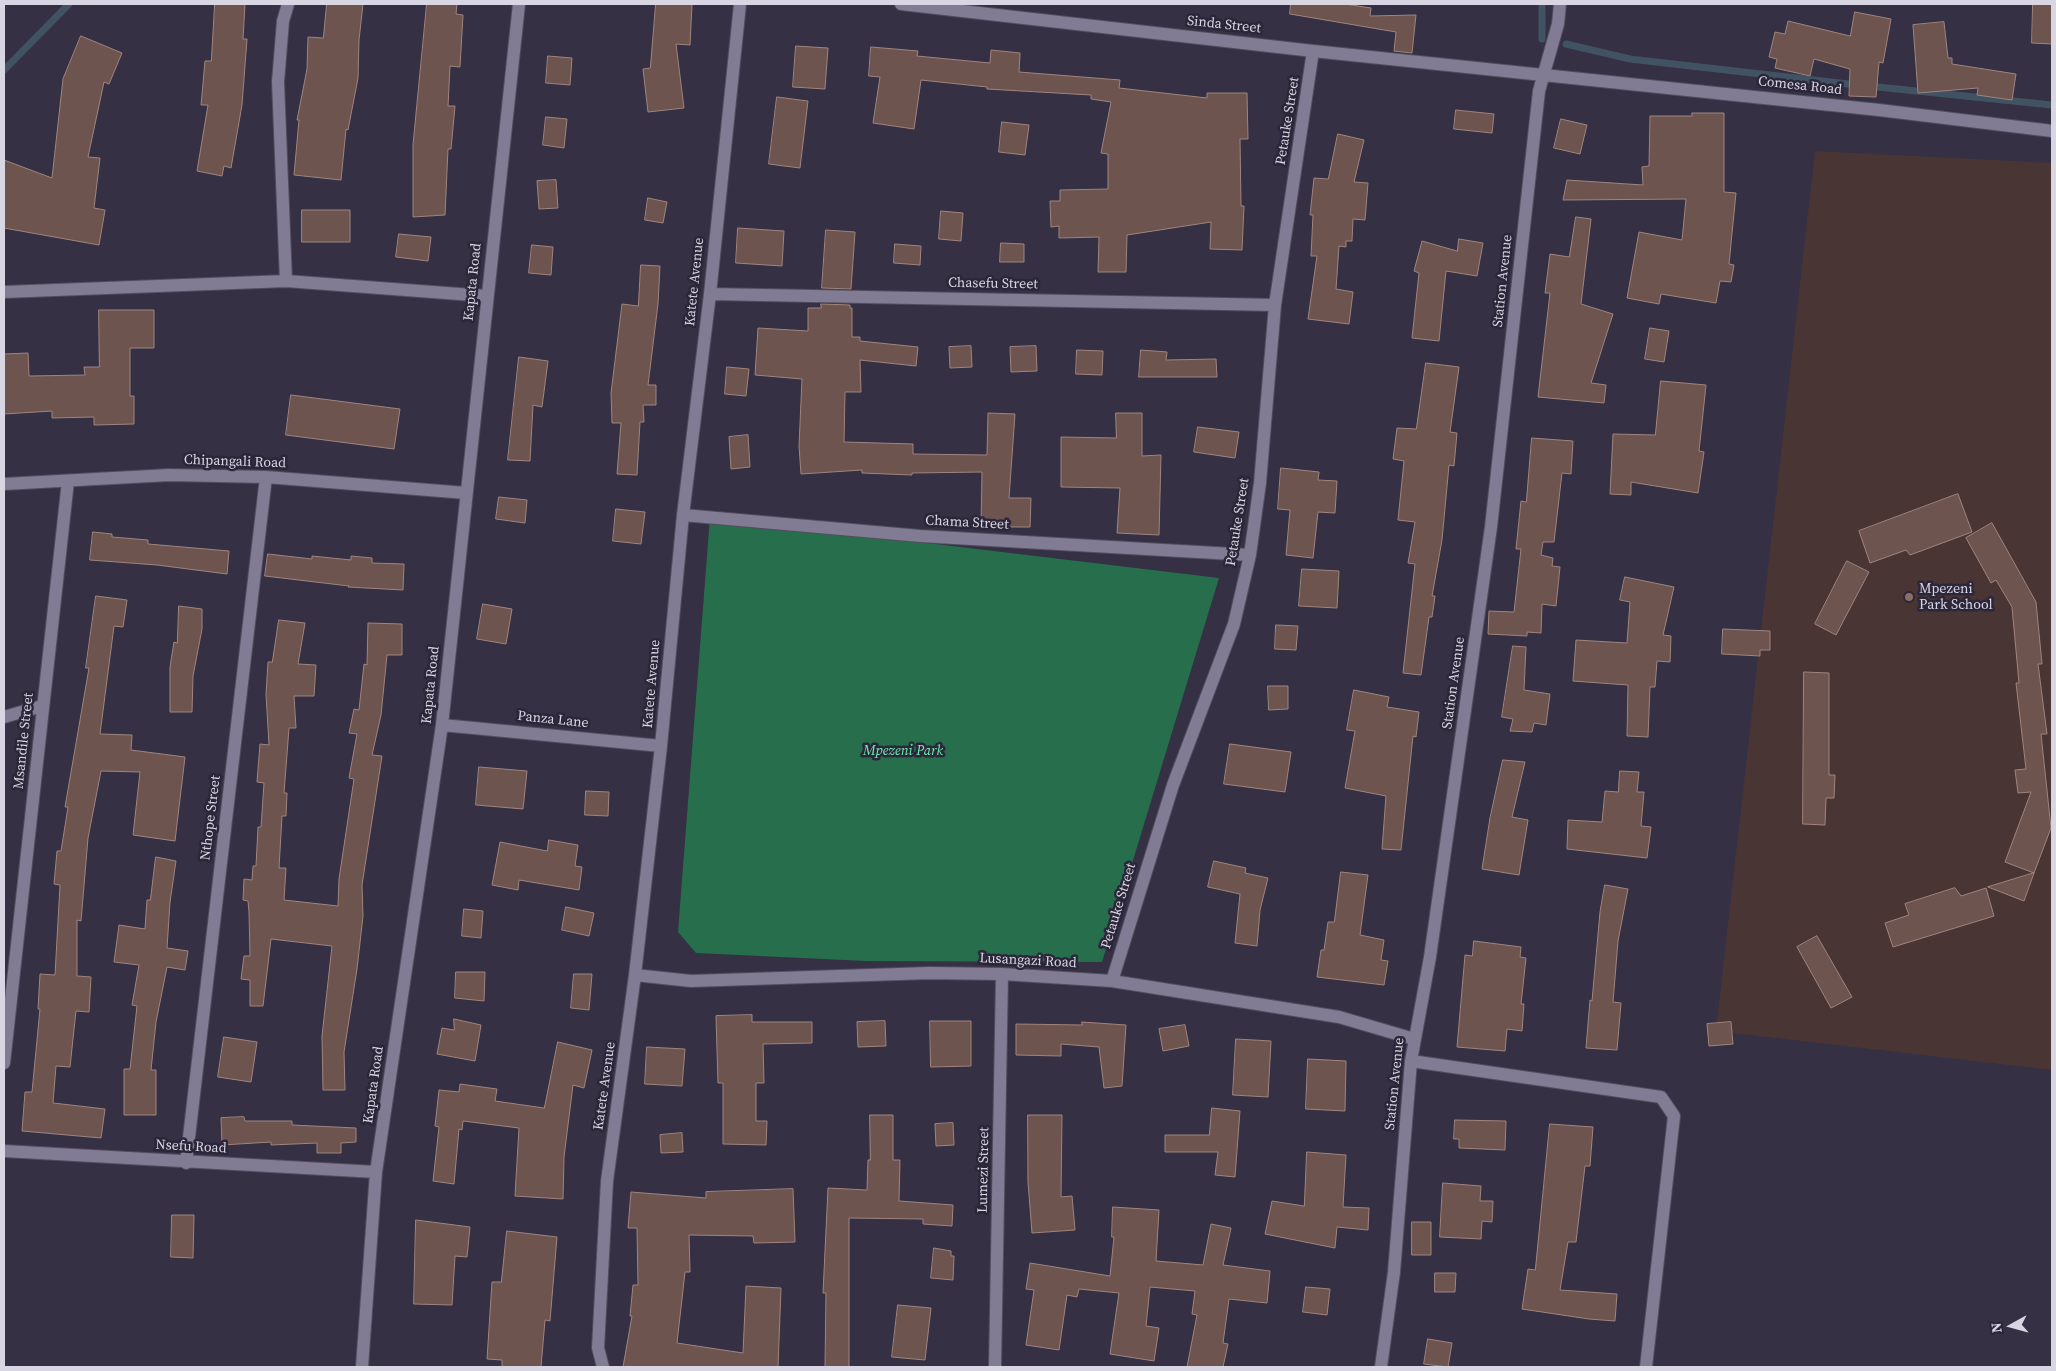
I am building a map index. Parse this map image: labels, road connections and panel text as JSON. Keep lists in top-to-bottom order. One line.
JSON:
{"streets":{"street":["Sinda Street","Comesa Road","Petauke Street","Station Avenue","Kapata Road","Katete Avenue","Chasefu Street","Chipangali Road","Chama Street","Panza Lane","Msandile Street","Nthope Street","Lusangazi Road","Nsefu Road","Lumezi Street"]},"crossings":[["Sinda Street","Comesa Road"],["Sinda Street","Petauke Street"],["Sinda Street","Station Avenue"],["Comesa Road","Station Avenue"],["Petauke Street","Chasefu Street"],["Petauke Street","Chama Street"],["Petauke Street","Lusangazi Road"],["Station Avenue","Lusangazi Road"],["Kapata Road","Chipangali Road"],["Kapata Road","Panza Lane"],["Kapata Road","Nsefu Road"],["Katete Avenue","Chasefu Street"],["Katete Avenue","Chama Street"],["Katete Avenue","Panza Lane"],["Katete Avenue","Lusangazi Road"],["Chipangali Road","Msandile Street"],["Chipangali Road","Nthope Street"],["Nthope Street","Nsefu Road"],["Lusangazi Road","Lumezi Street"]],"parks":["Mpezeni Park"],"places":["Mpezeni Park School"],"north":"left"}
